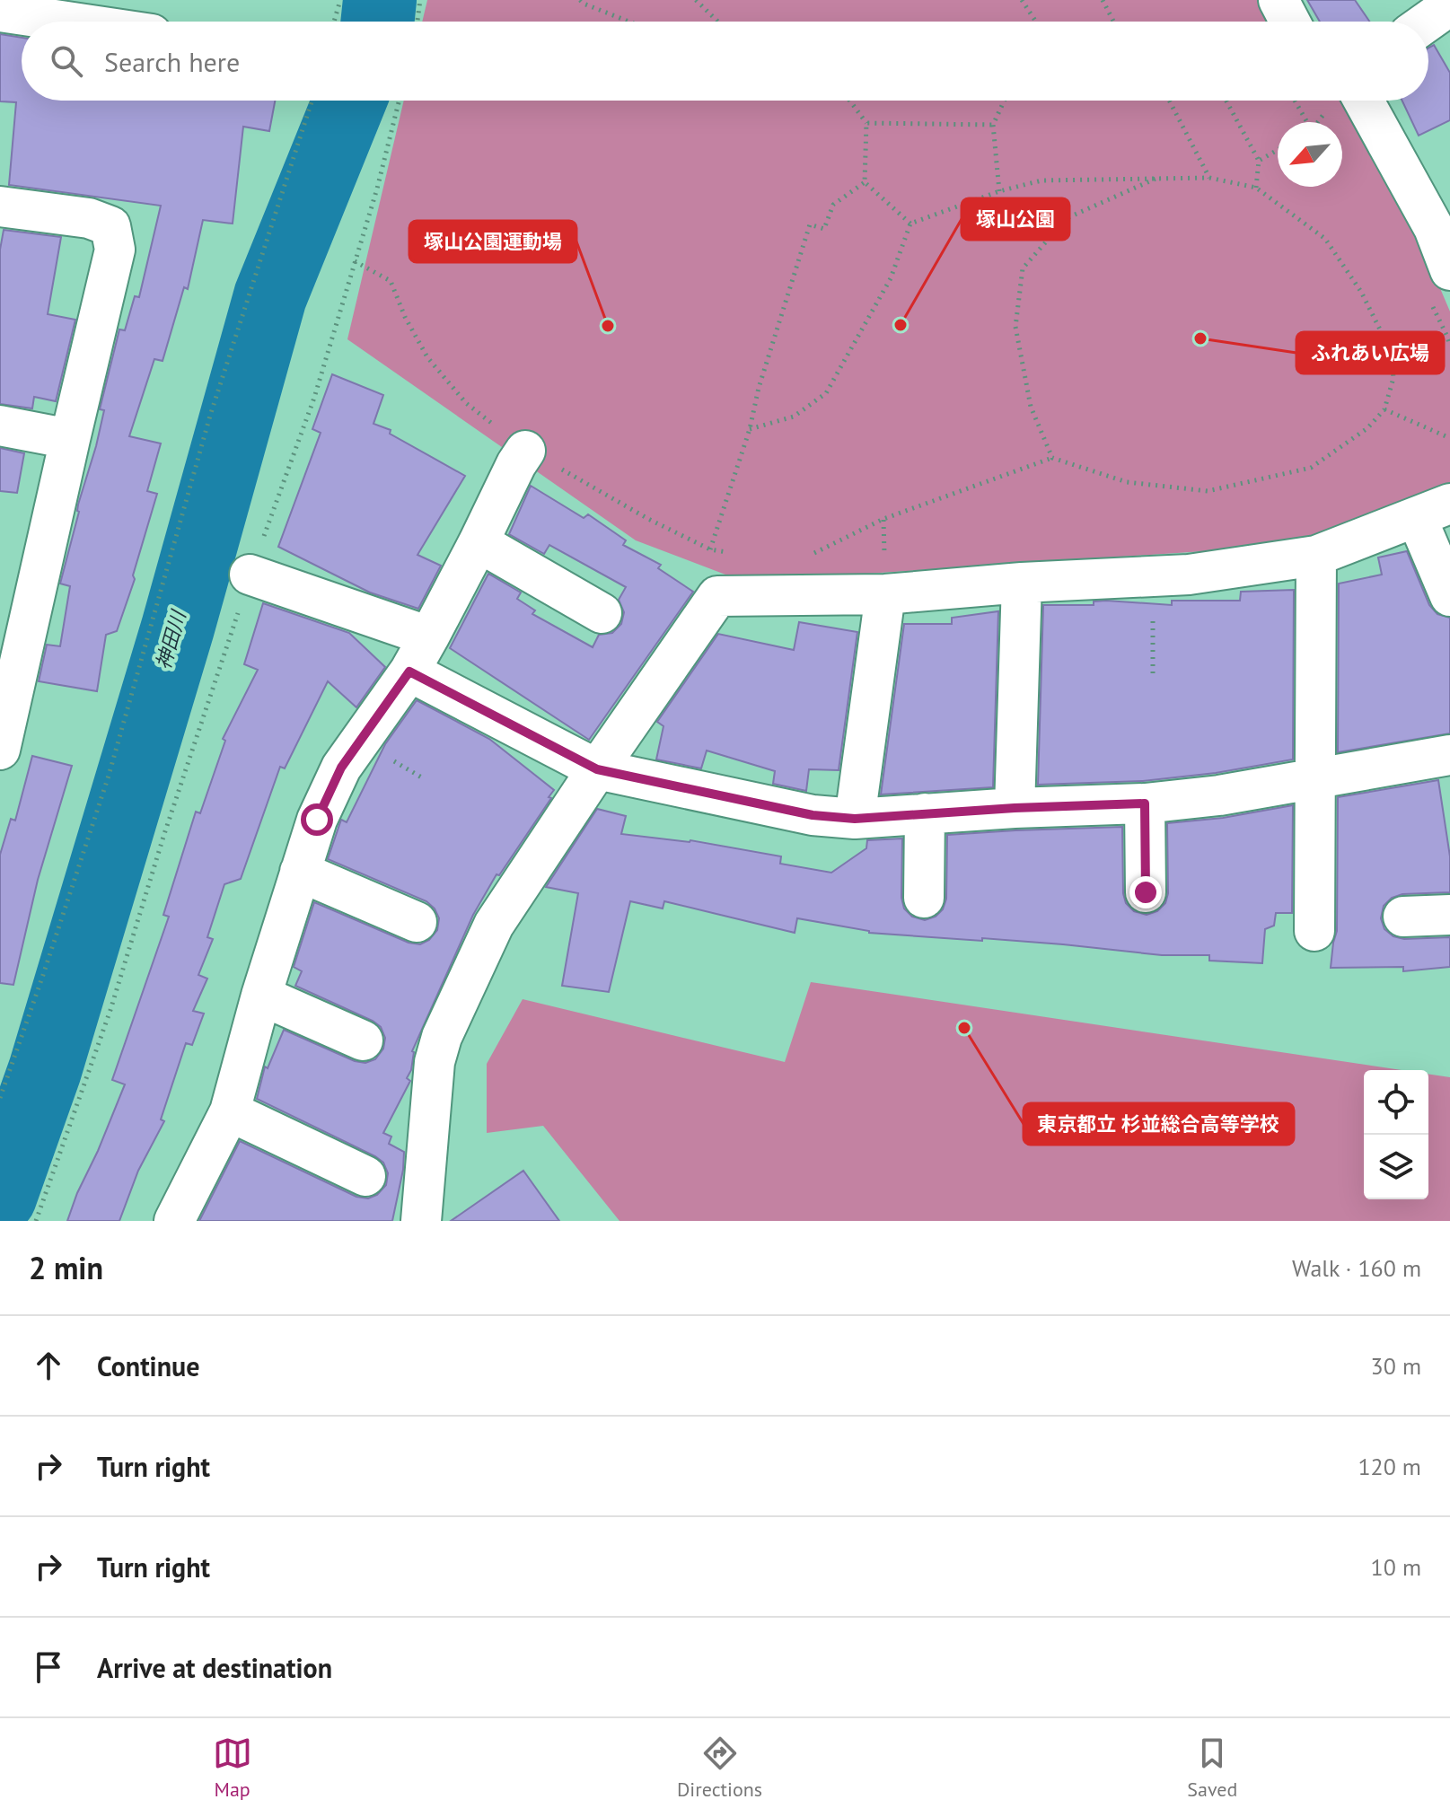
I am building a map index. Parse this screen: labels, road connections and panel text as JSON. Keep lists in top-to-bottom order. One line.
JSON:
{"water":["神田川"],"places":["塚山公園","塚山公園運動場","ふれあい広場","東京都立 杉並総合高等学校"],"north":"bottom left","page":{"search":"Search here","heading":["2 min","Walk · 160 m"],"list":[["Continue","30 m"],["Turn right","120 m"],["Turn right","10 m"],"Arrive at destination"],"nav":["Map","Directions","Saved"]}}
